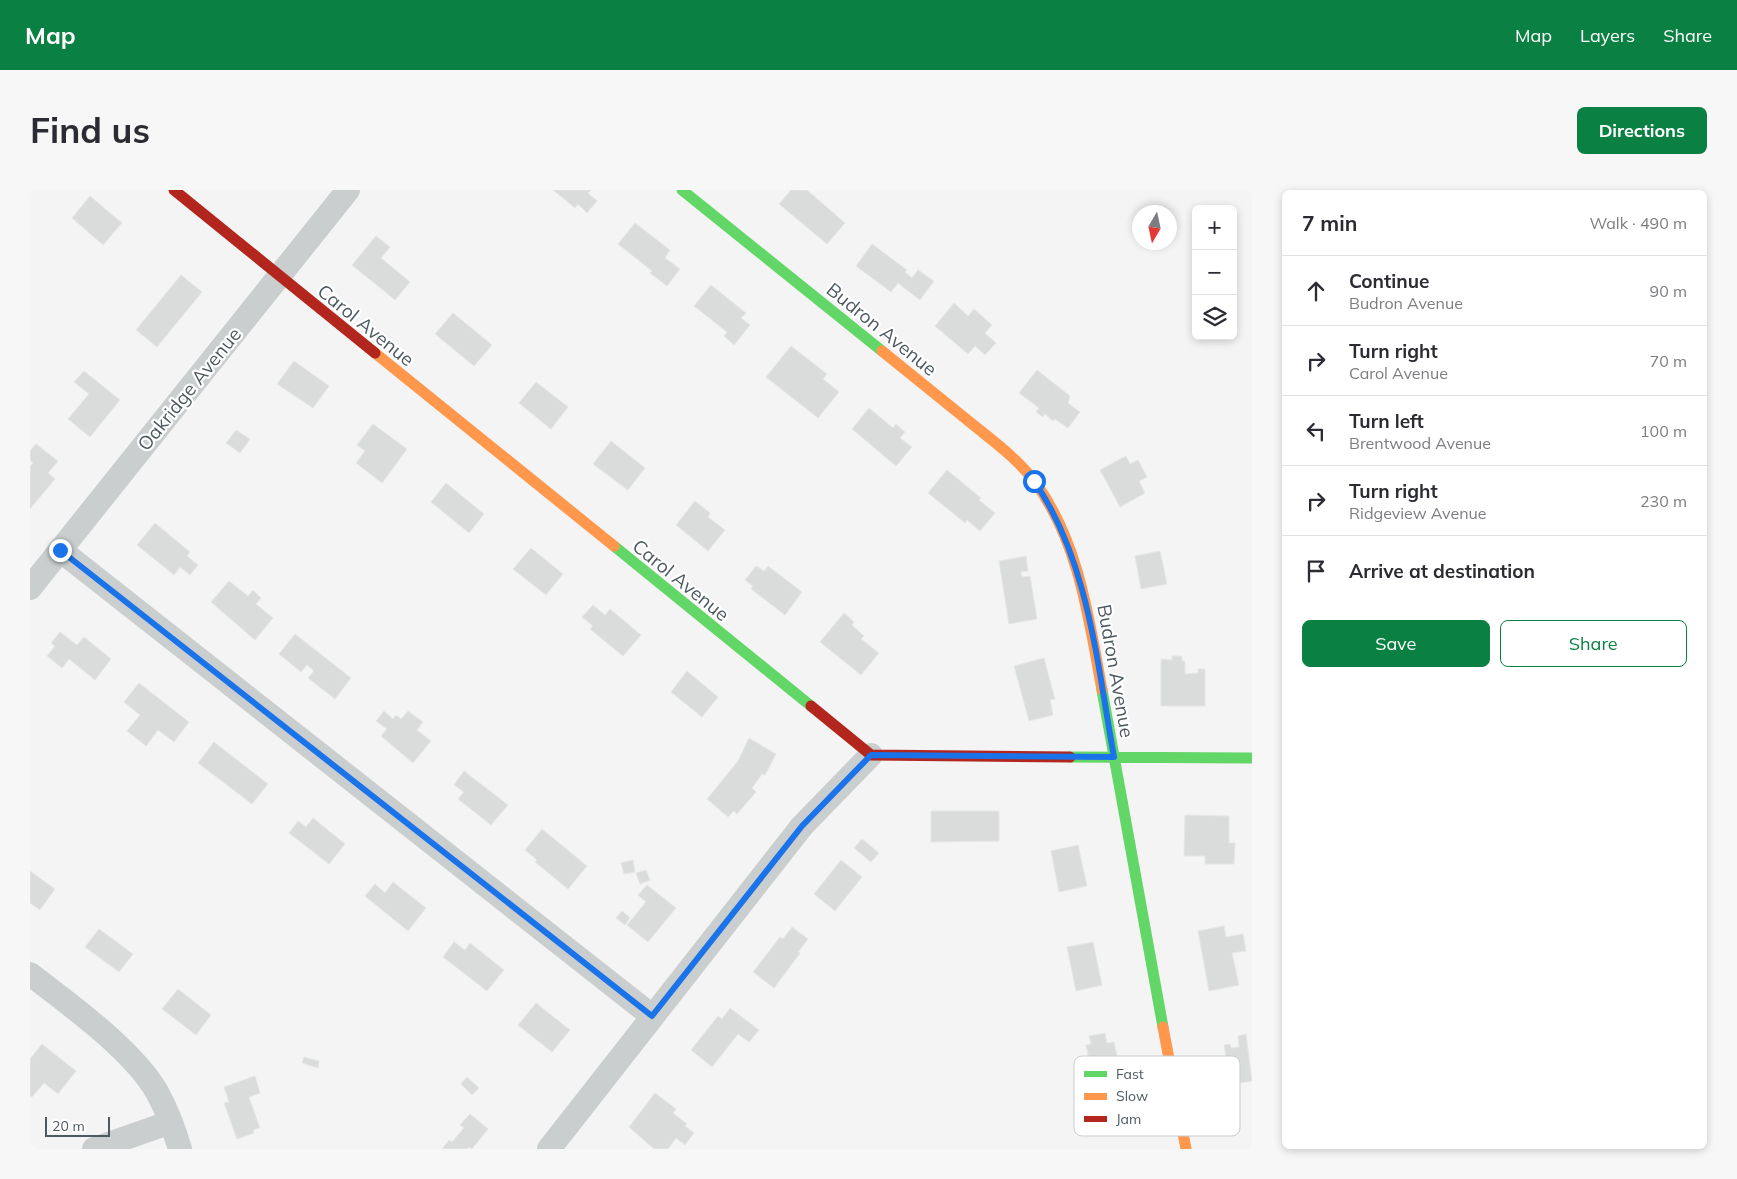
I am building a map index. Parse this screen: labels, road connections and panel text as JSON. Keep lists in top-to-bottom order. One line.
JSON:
{"streets":{"street":["Carol Avenue","Budron Avenue","Oakridge Avenue"]},"crossings":[["Carol Avenue","Oakridge Avenue"]],"legend":["Fast","Slow","Jam"],"scale_bar":"20 m","north":"bottom","page":{"header":"Map","nav":["Map","Layers","Share"],"buttons":["Directions",["Save","Share"]],"title":"Find us","heading":["7 min","Walk · 490 m"],"map_buttons":["+","−"],"list":[["Continue","Budron Avenue","90 m"],["Turn right","Carol Avenue","70 m"],["Turn left","Brentwood Avenue","100 m"],["Turn right","Ridgeview Avenue","230 m"],"Arrive at destination"],"scale":"20 m"}}
